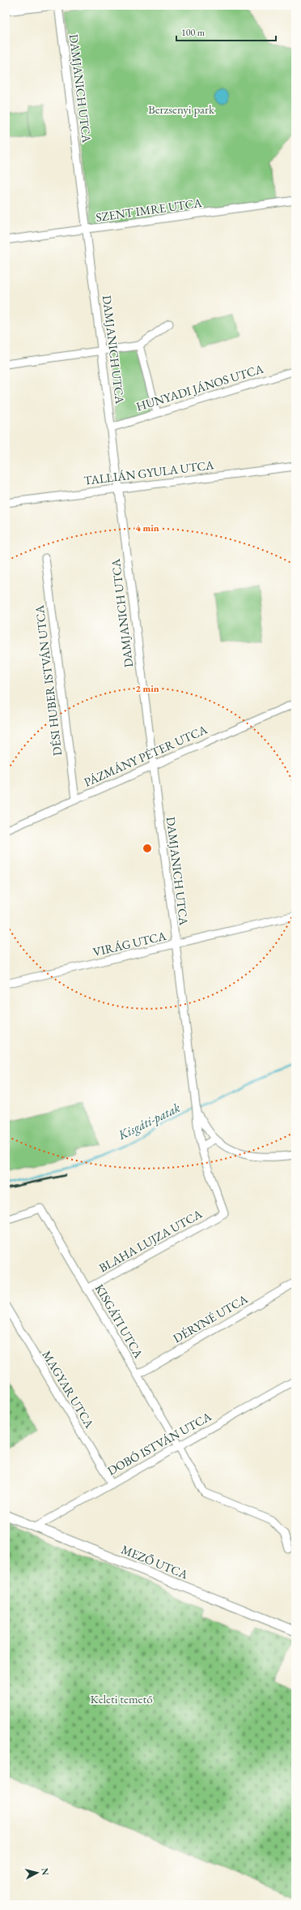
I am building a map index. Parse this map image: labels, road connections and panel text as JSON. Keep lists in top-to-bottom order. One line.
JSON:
{"streets":{"street":["DAMJANICH UTCA","SZENT IMRE UTCA","HUNYADI JÁNOS UTCA","TALLIÁN GYULA UTCA","DÉSI HUBER ISTVÁN UTCA","PÁZMÁNY PÉTER UTCA","VIRÁG UTCA","BLAHA LUJZA UTCA","DÉRYNÉ UTCA","KISGÁTI UTCA","MAGYAR UTCA","DOBÓ ISTVÁN UTCA","MEZŐ UTCA"]},"crossings":[["DAMJANICH UTCA","SZENT IMRE UTCA"],["DAMJANICH UTCA","HUNYADI JÁNOS UTCA"],["DAMJANICH UTCA","TALLIÁN GYULA UTCA"],["DAMJANICH UTCA","PÁZMÁNY PÉTER UTCA"],["DAMJANICH UTCA","VIRÁG UTCA"],["DAMJANICH UTCA","BLAHA LUJZA UTCA"],["DÉSI HUBER ISTVÁN UTCA","PÁZMÁNY PÉTER UTCA"],["BLAHA LUJZA UTCA","KISGÁTI UTCA"],["DÉRYNÉ UTCA","KISGÁTI UTCA"],["KISGÁTI UTCA","DOBÓ ISTVÁN UTCA"],["MAGYAR UTCA","DOBÓ ISTVÁN UTCA"],["DOBÓ ISTVÁN UTCA","MEZŐ UTCA"]],"water":["Kisgáti-patak"],"parks":["Berzsenyi park","Keleti temető"],"scale_bar":"100 m","north":"right","rings":["4 min","2 min"]}
